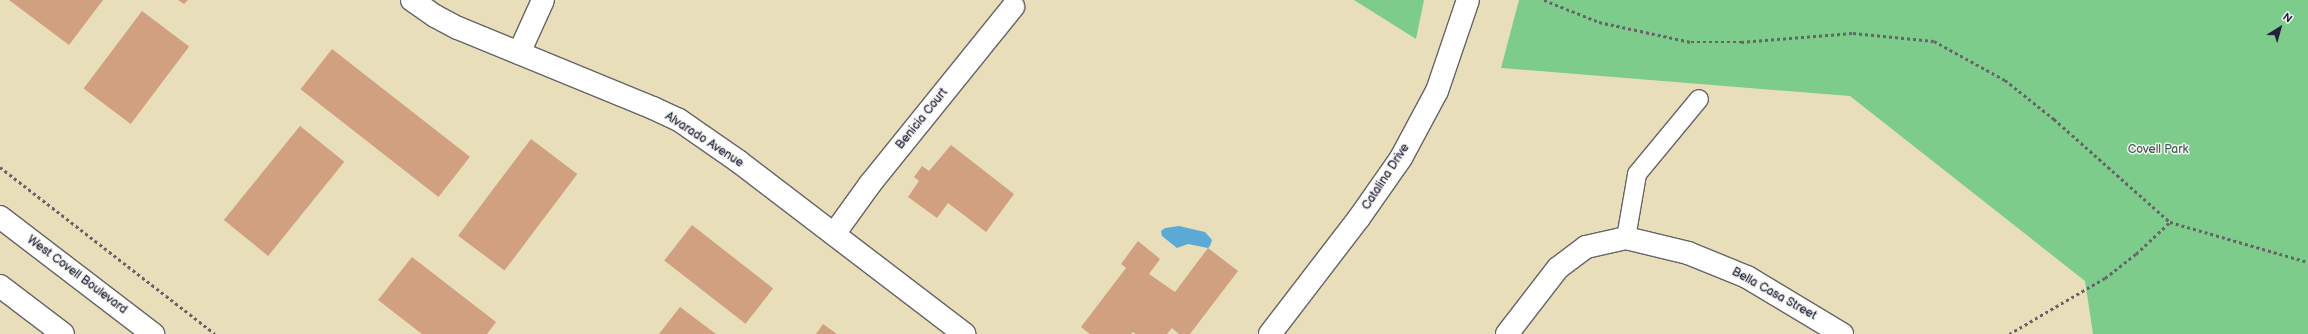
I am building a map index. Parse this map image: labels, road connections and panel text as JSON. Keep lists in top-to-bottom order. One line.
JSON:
{"streets":{"street":["Benicia Court","Alvarado Avenue","Catalina Drive","West Covell Boulevard","Bella Casa Street"]},"crossings":[["Benicia Court","Alvarado Avenue"]],"parks":["Covell Park"],"north":"top right"}
